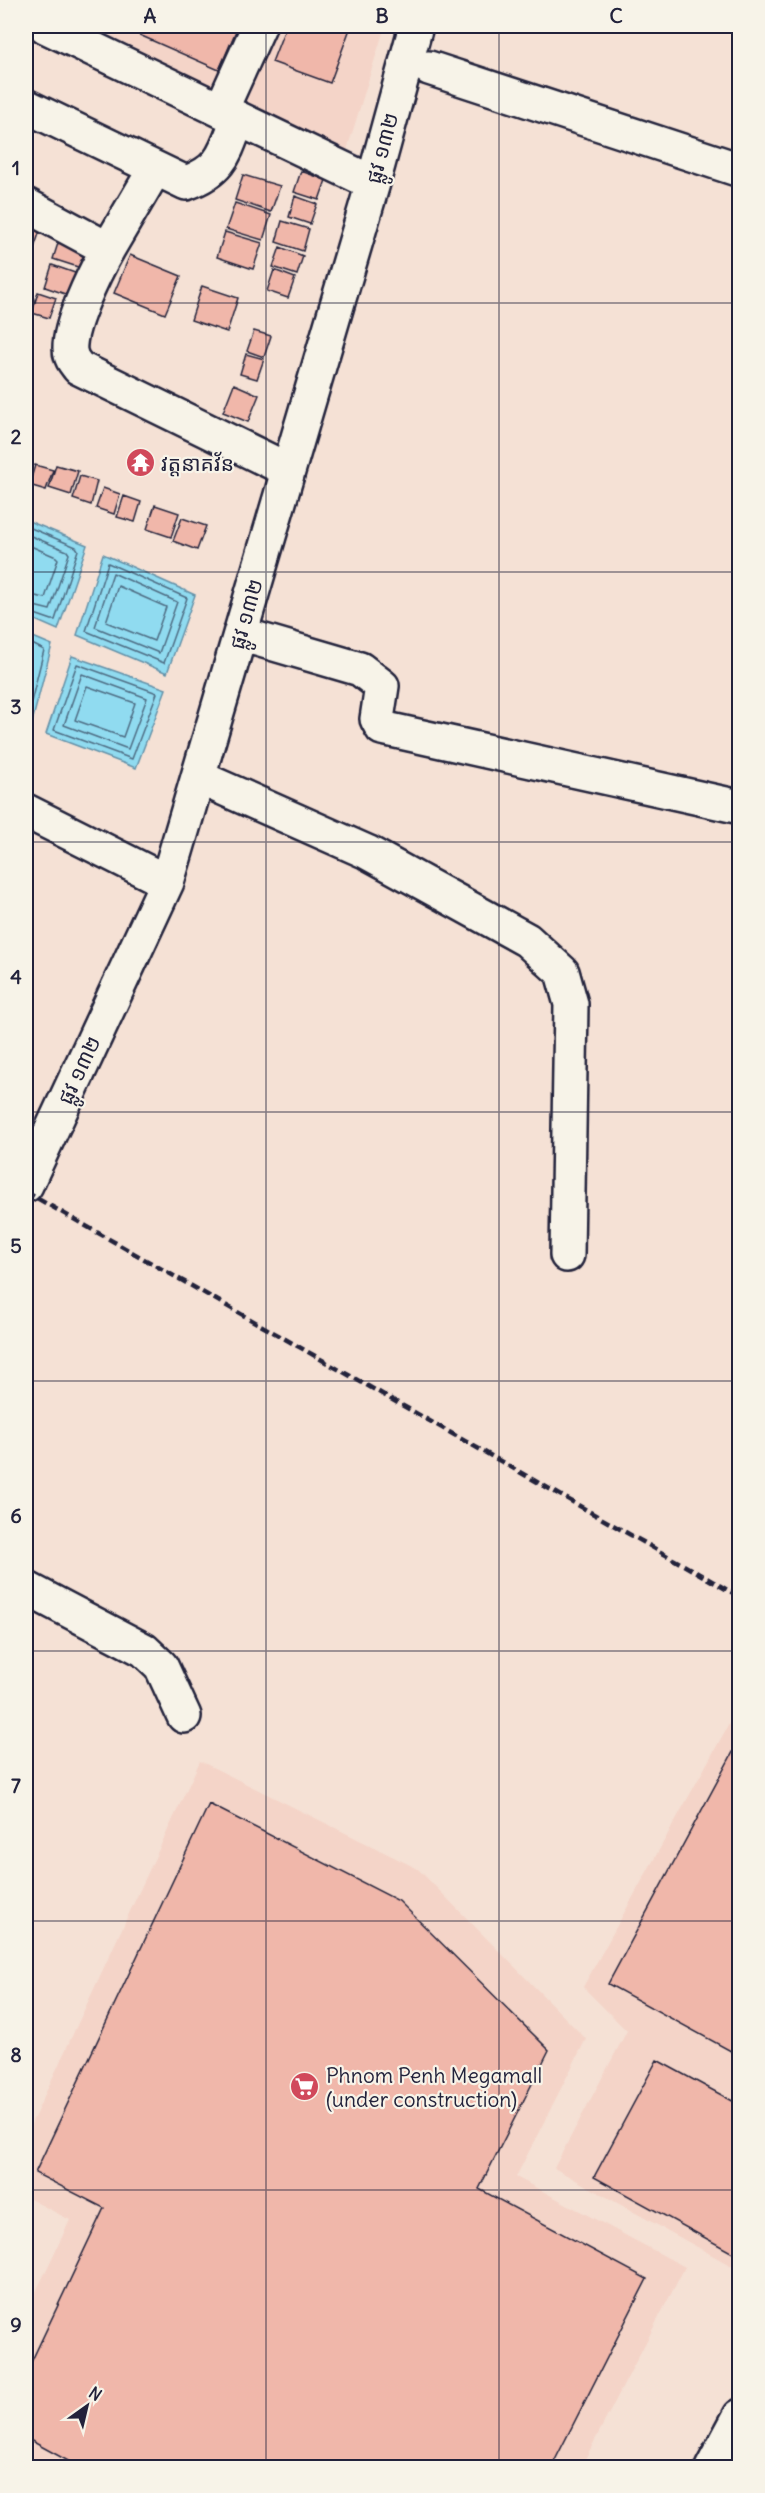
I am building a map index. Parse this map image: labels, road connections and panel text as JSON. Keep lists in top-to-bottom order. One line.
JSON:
{"streets":{"street":["ផ្លូវ ១៣២"]},"places":{"temple":["វត្តនាគវ័ន"],"supermarket":["Phnom Penh Megamall (under construction)"]},"north":"top right","grid":{"columns":["A","B","C"],"rows":["1","2","3","4","5","6","7","8","9"]}}
